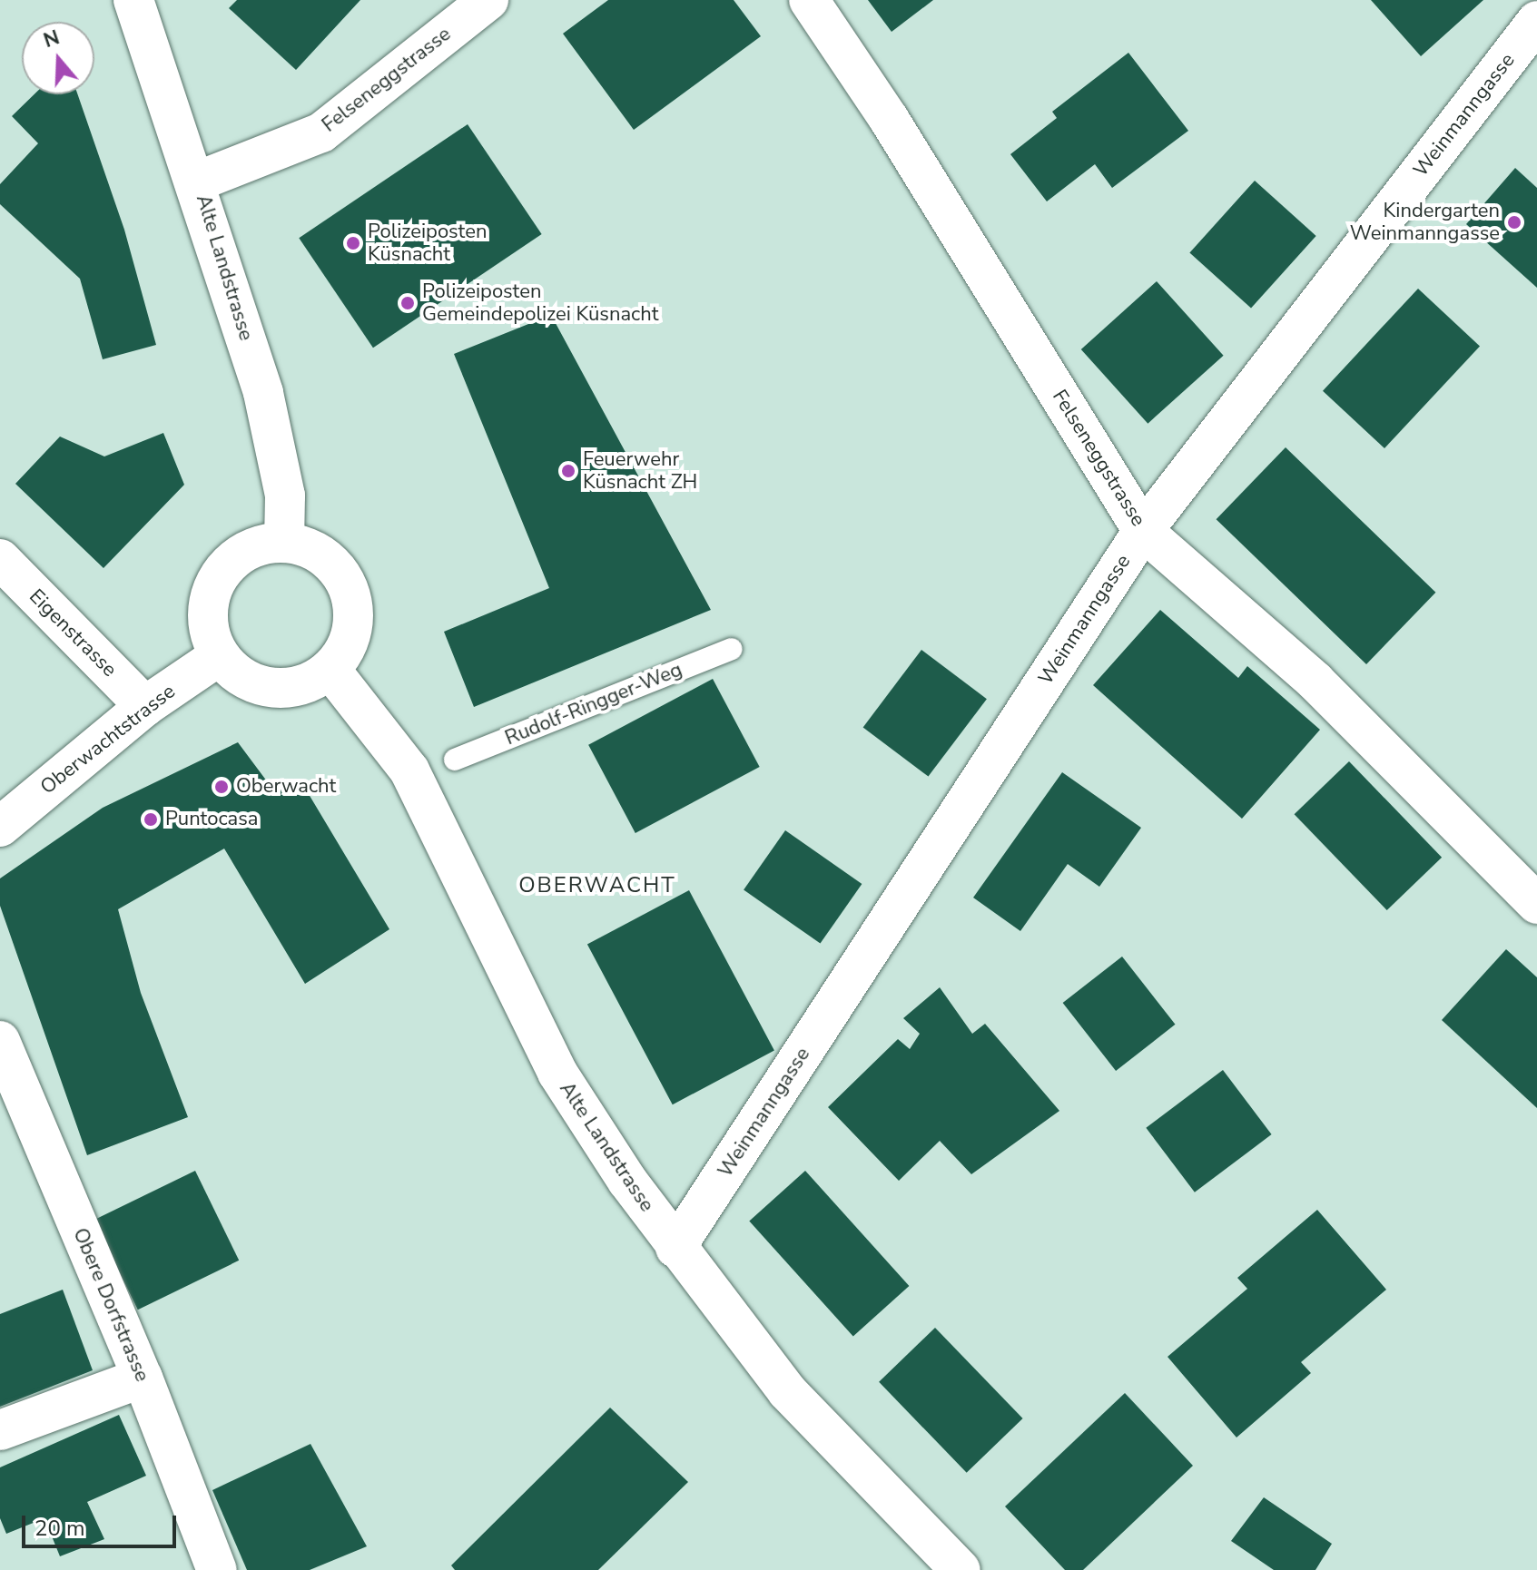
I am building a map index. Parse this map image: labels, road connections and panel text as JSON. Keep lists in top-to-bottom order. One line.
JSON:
{"streets":{"street":["Felseneggstrasse","Weinmanngasse","Alte Landstrasse","Eigenstrasse","Oberwachtstrasse","Obere Dorfstrasse"],"lane":["Rudolf-Ringger-Weg"]},"crossings":[["Felseneggstrasse","Weinmanngasse"],["Felseneggstrasse","Alte Landstrasse"],["Weinmanngasse","Alte Landstrasse"],["Alte Landstrasse","Oberwachtstrasse"],["Eigenstrasse","Oberwachtstrasse"]],"districts":["OBERWACHT"],"places":["Kindergarten Weinmanngasse","Polizeiposten Küsnacht","Polizeiposten Gemeindepolizei Küsnacht","Feuerwehr Küsnacht ZH","Oberwacht","Puntocasa"],"scale_bar":"20 m","north":"top"}
